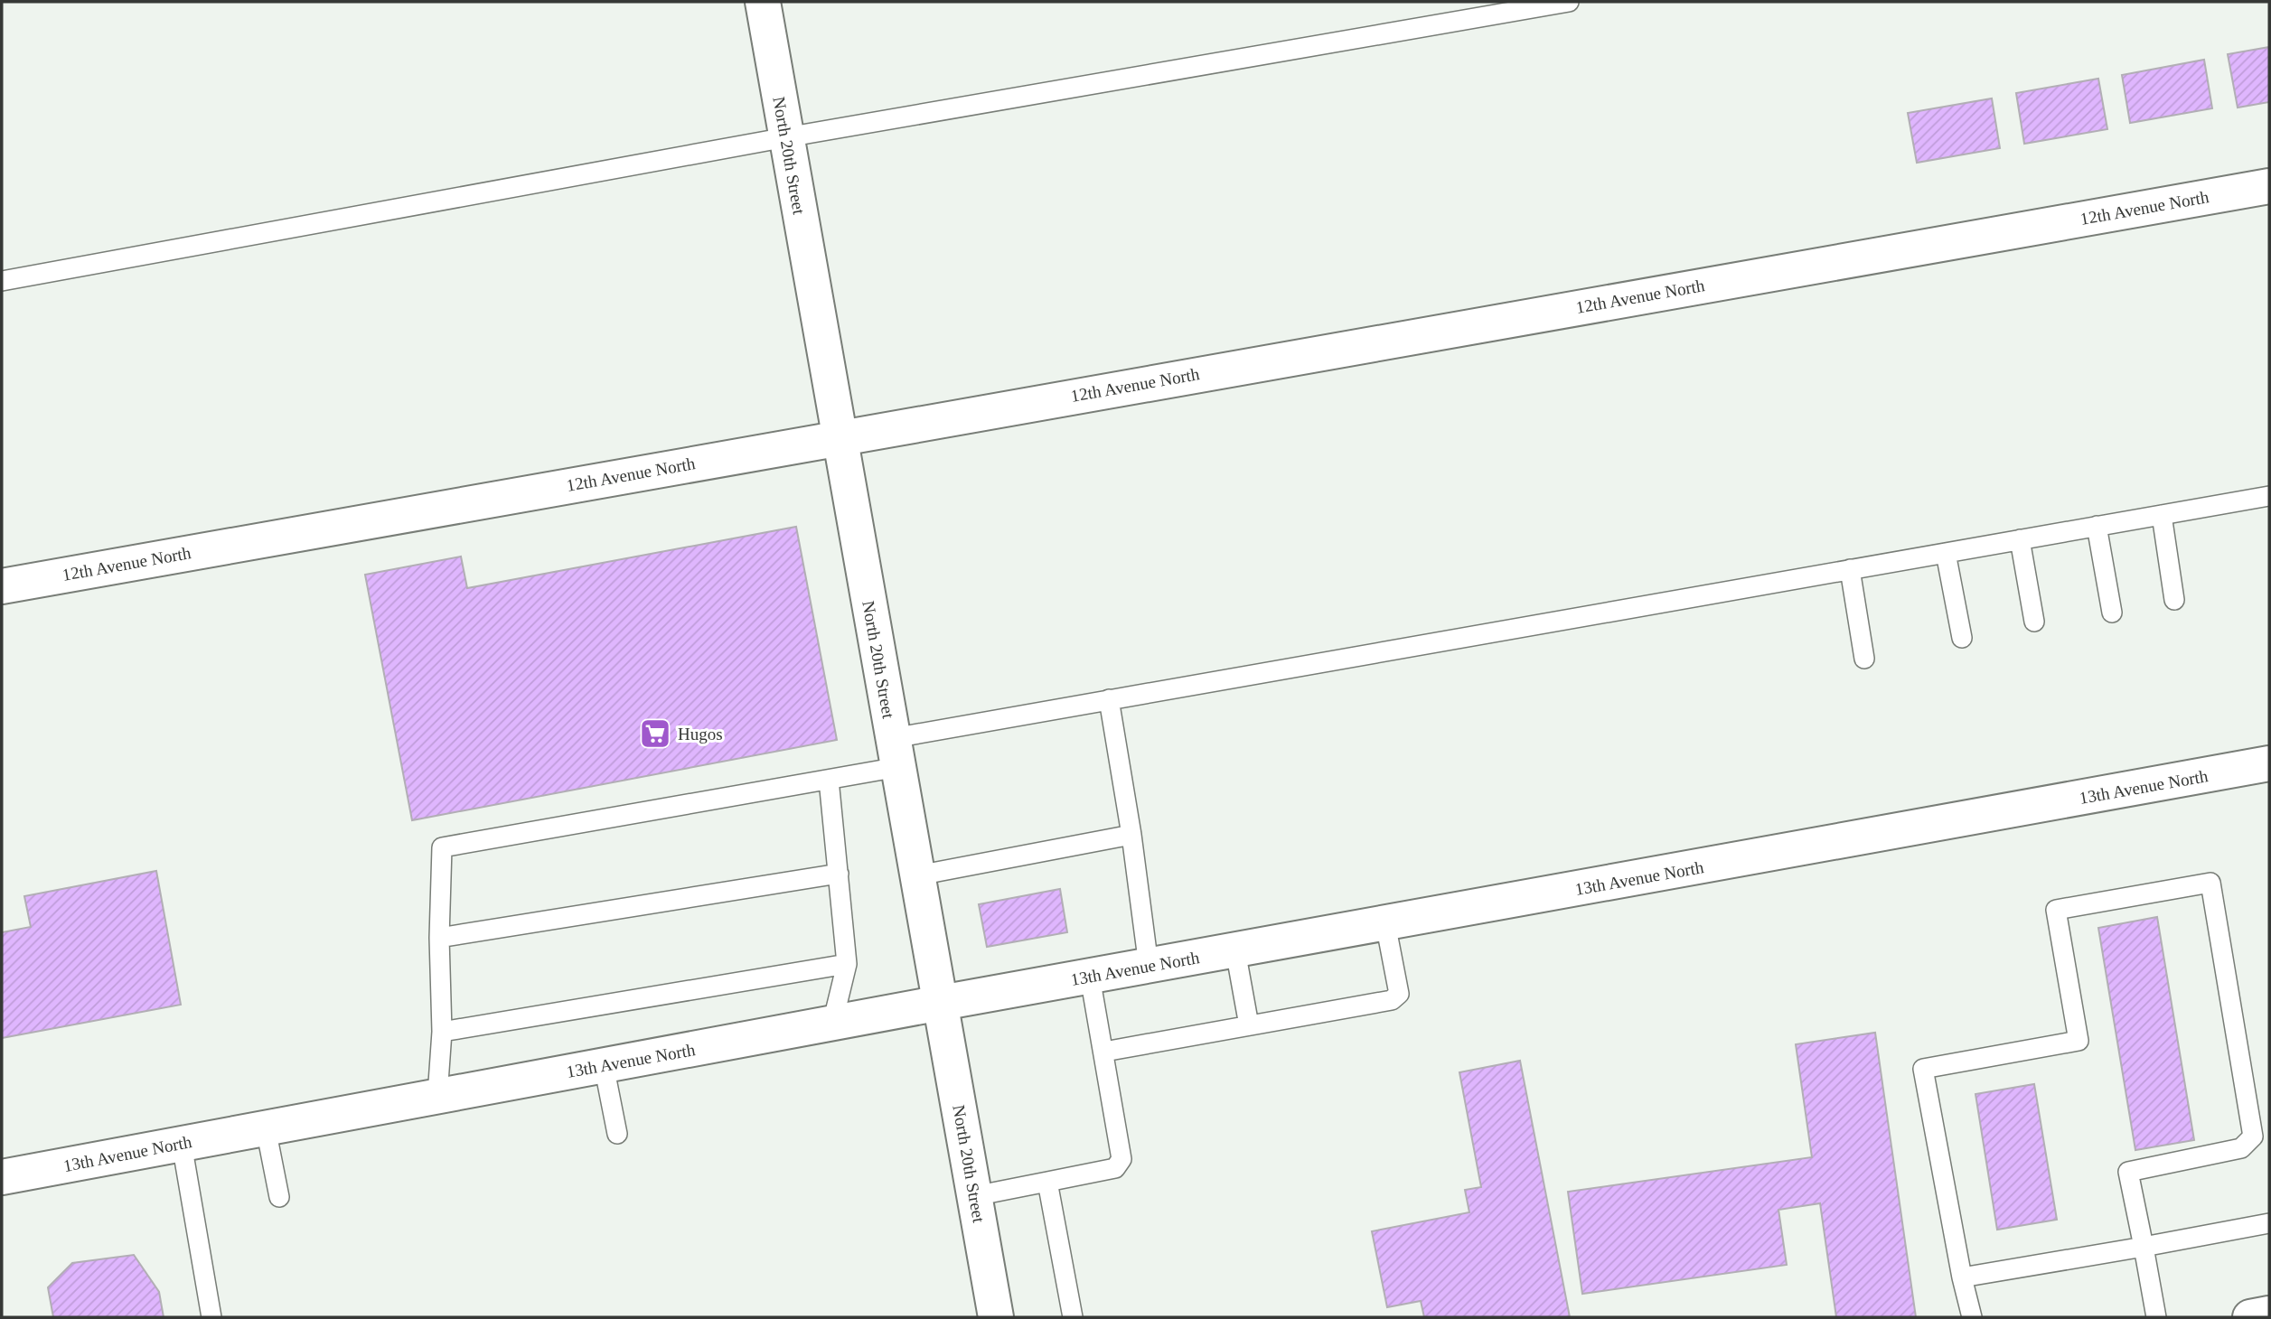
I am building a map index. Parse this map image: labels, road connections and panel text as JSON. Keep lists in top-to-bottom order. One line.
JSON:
{"streets":{"main road":["North 20th Street","12th Avenue North","13th Avenue North"]},"crossings":[["North 20th Street","12th Avenue North"],["North 20th Street","13th Avenue North"]],"places":{"supermarket":["Hugos"]}}
